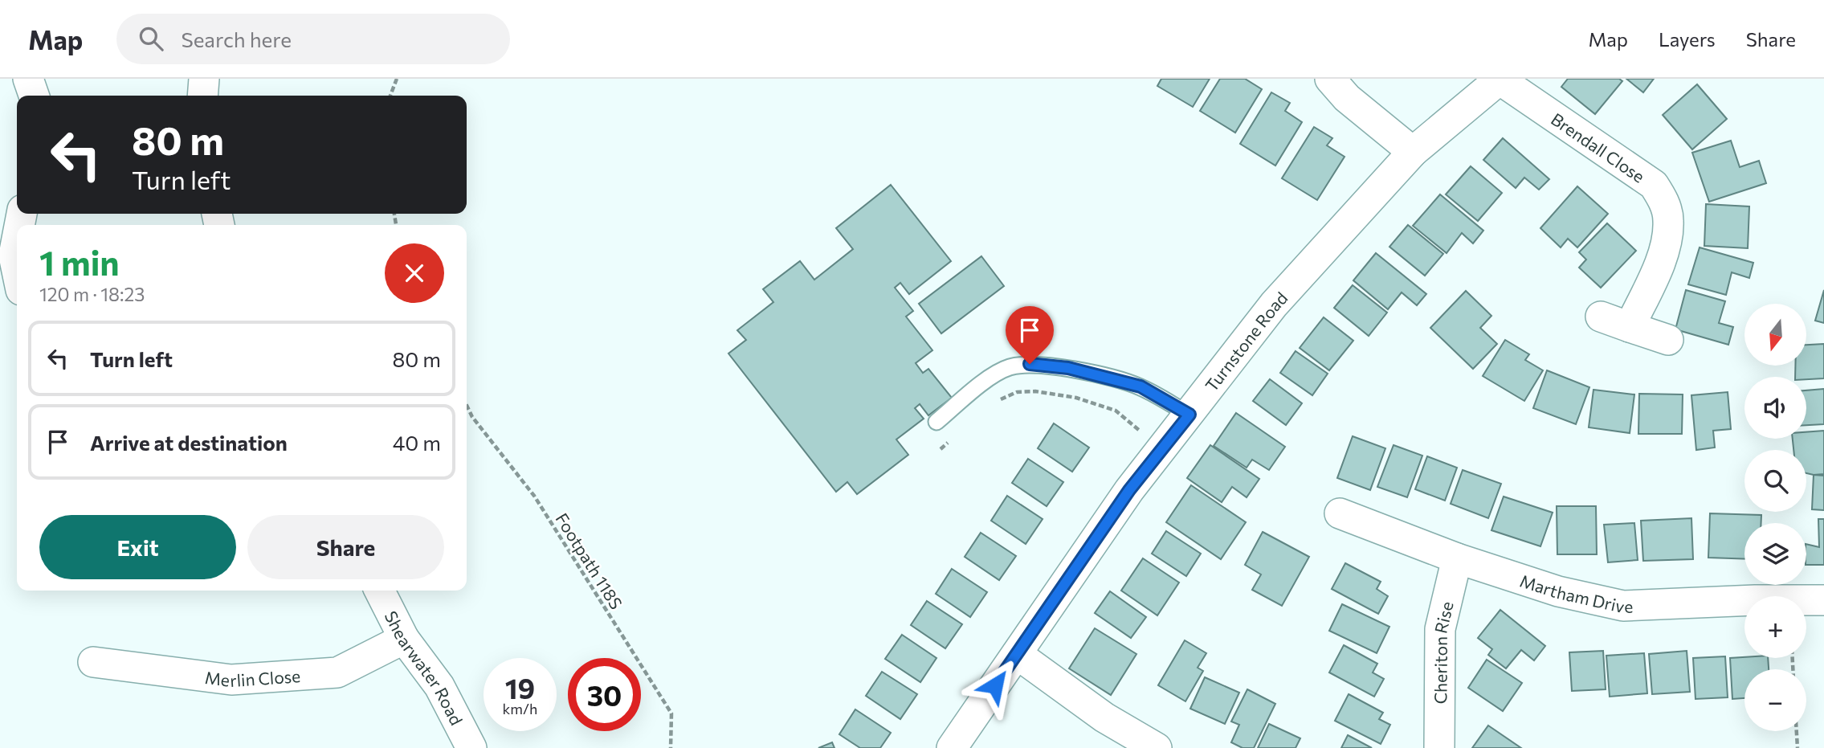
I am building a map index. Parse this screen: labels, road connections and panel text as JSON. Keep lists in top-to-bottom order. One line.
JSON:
{"streets":{"street":["Brendall Close","Turnstone Road","Martham Drive","Cheriton Rise","Shearwater Road","Merlin Close"],"path":["Footpath 118S"]},"crossings":[["Brendall Close","Turnstone Road"],["Martham Drive","Cheriton Rise"],["Shearwater Road","Merlin Close"]],"north":"bottom","page":{"header":"Map","search":"Search here","nav":["Map","Layers","Share"],"turn":["80 m","Turn left"],"heading":["1 min","120 m · 18:23"],"map_buttons":["+","−"],"list":[{"name":"Turn left","value":"80 m"},{"name":"Arrive at destination","value":"40 m"}],"buttons":["Exit","Share"],"speed":"19 km/h","limit":"30"}}
